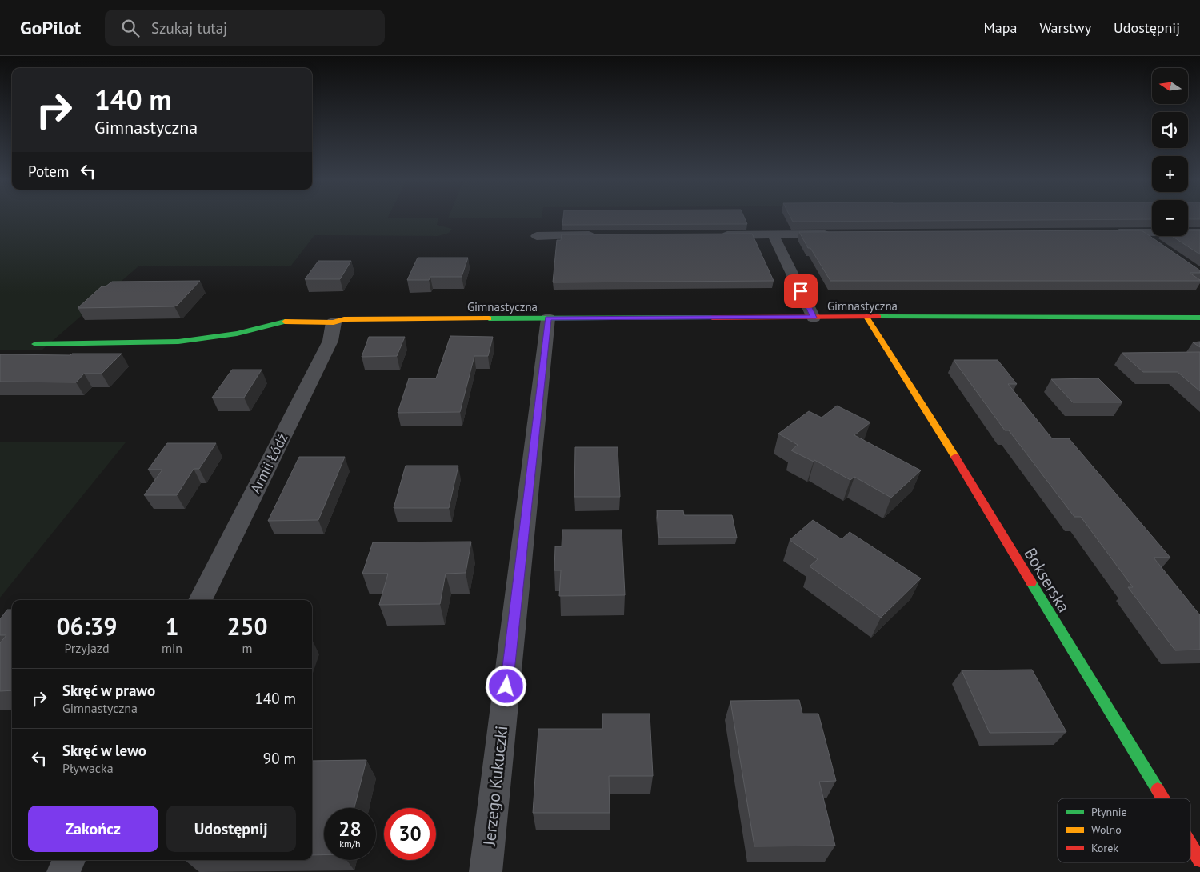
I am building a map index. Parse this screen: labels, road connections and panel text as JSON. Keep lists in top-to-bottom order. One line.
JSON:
{"streets":{"street":["Gimnastyczna","Armii Łódź","Bokserska","Jerzego Kukuczki"]},"crossings":[["Gimnastyczna","Armii Łódź"],["Gimnastyczna","Bokserska"],["Gimnastyczna","Jerzego Kukuczki"]],"legend":["Płynnie","Wolno","Korek"],"north":"left","page":{"header":"GoPilot","search":"Szukaj tutaj","nav":["Mapa","Warstwy","Udostępnij"],"map_buttons":["+","−"],"turn":["140 m","Gimnastyczna"],"then":"Potem","eta":["06:39","Przyjazd","1","min","250","m"],"list":[{"name":"Skręć w prawo","note":"Gimnastyczna","value":"140 m"},{"name":"Skręć w lewo","note":"Pływacka","value":"90 m"}],"buttons":["Zakończ","Udostępnij"],"speed":"28 km/h","limit":"30"}}
